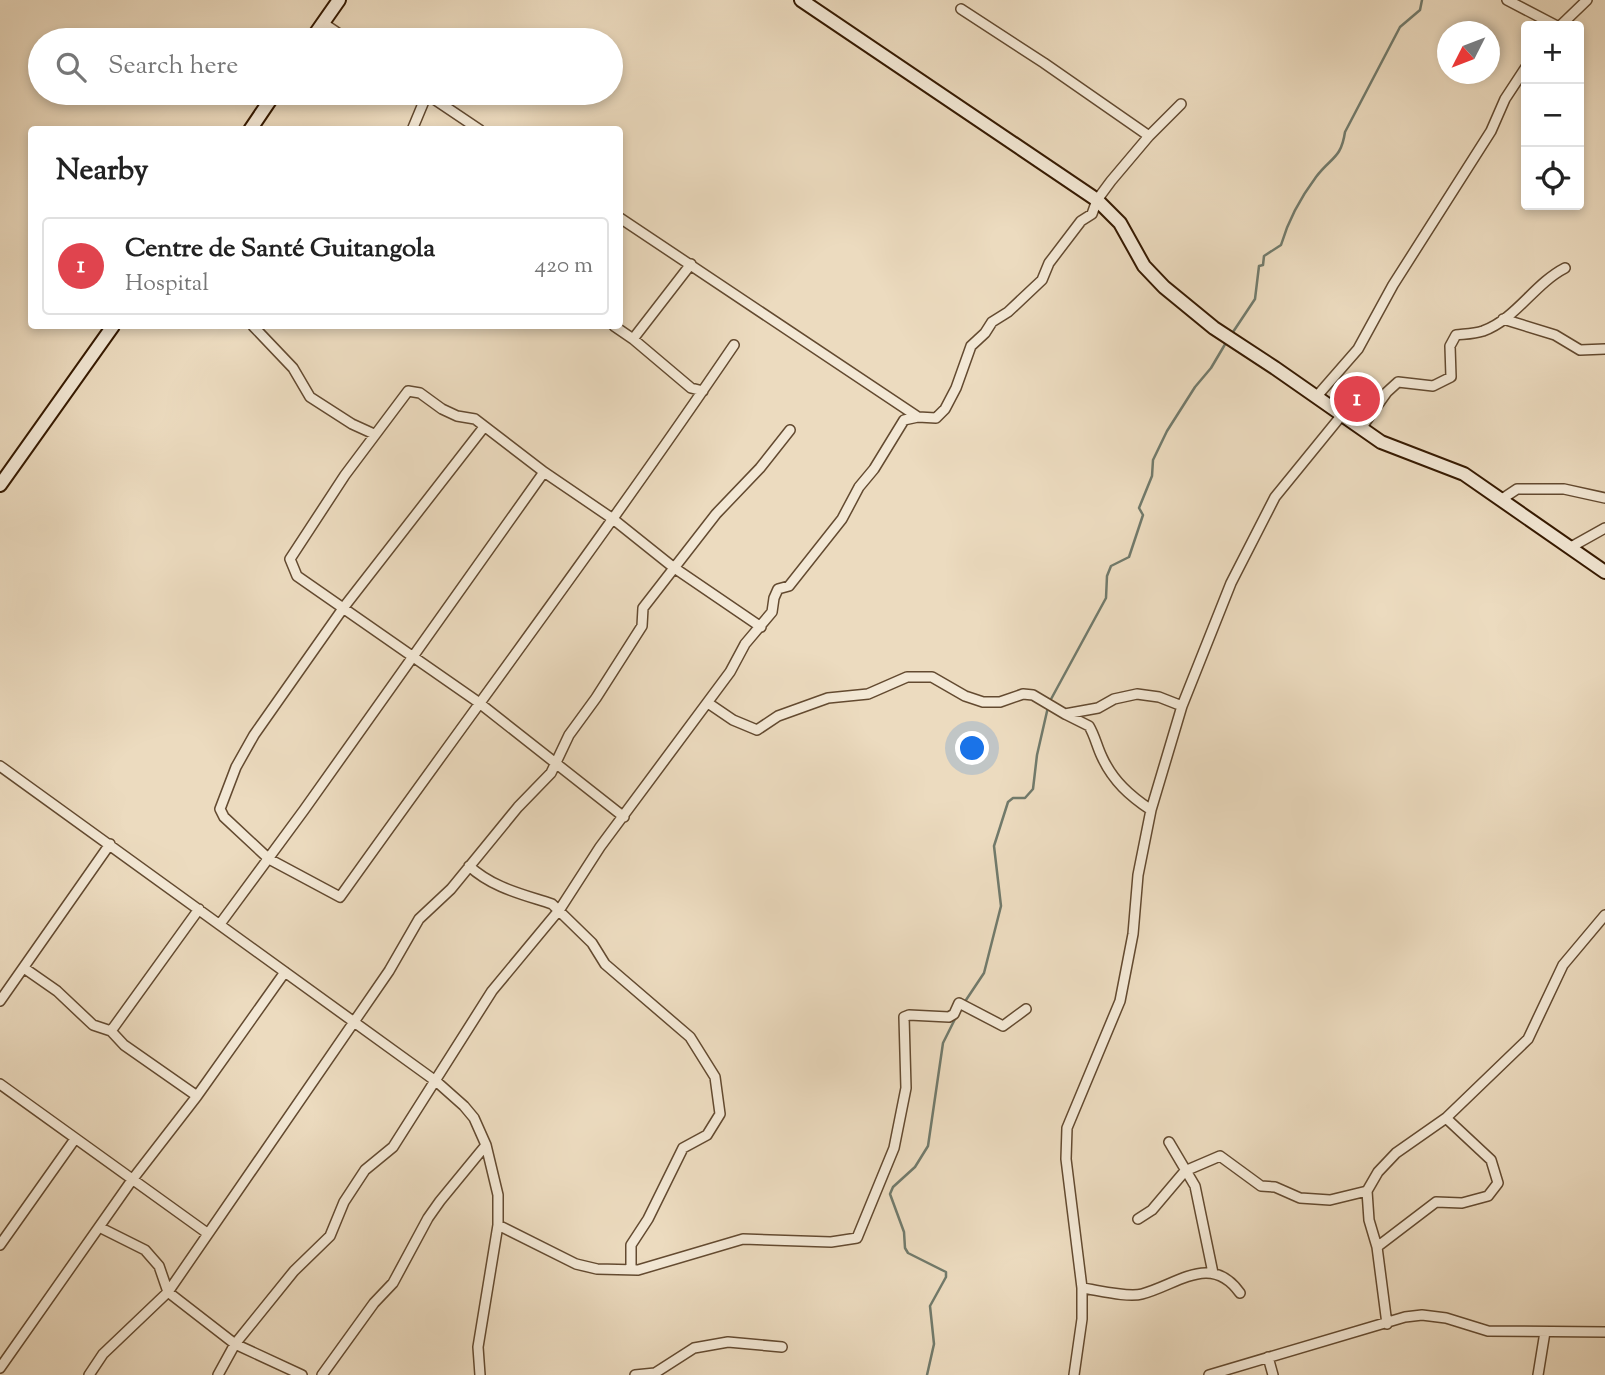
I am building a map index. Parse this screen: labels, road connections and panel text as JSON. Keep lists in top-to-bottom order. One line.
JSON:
{"north":"bottom left","page":{"map_buttons":["+","−"],"search":"Search here","heading":"Nearby","list":[{"mark":"1","name":"Centre de Santé Guitangola","note":"Hospital","value":"420 m"}],"pins":"1"}}
